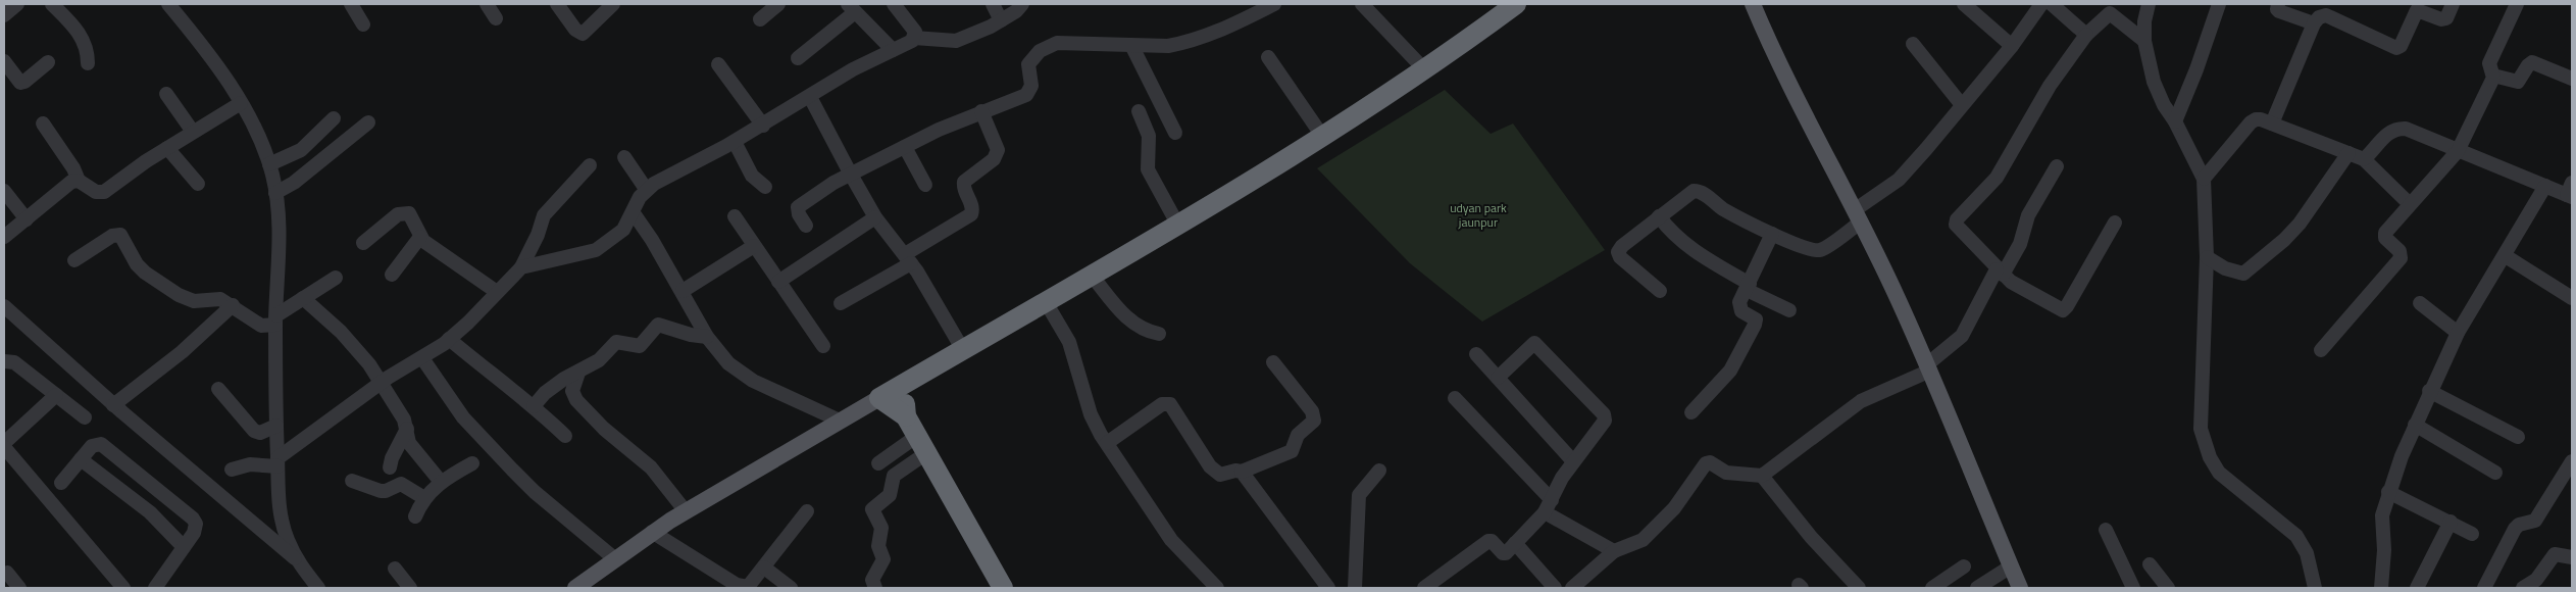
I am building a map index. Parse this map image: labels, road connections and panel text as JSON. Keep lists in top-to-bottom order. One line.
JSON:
{"parks":["udyan park jaunpur"]}
